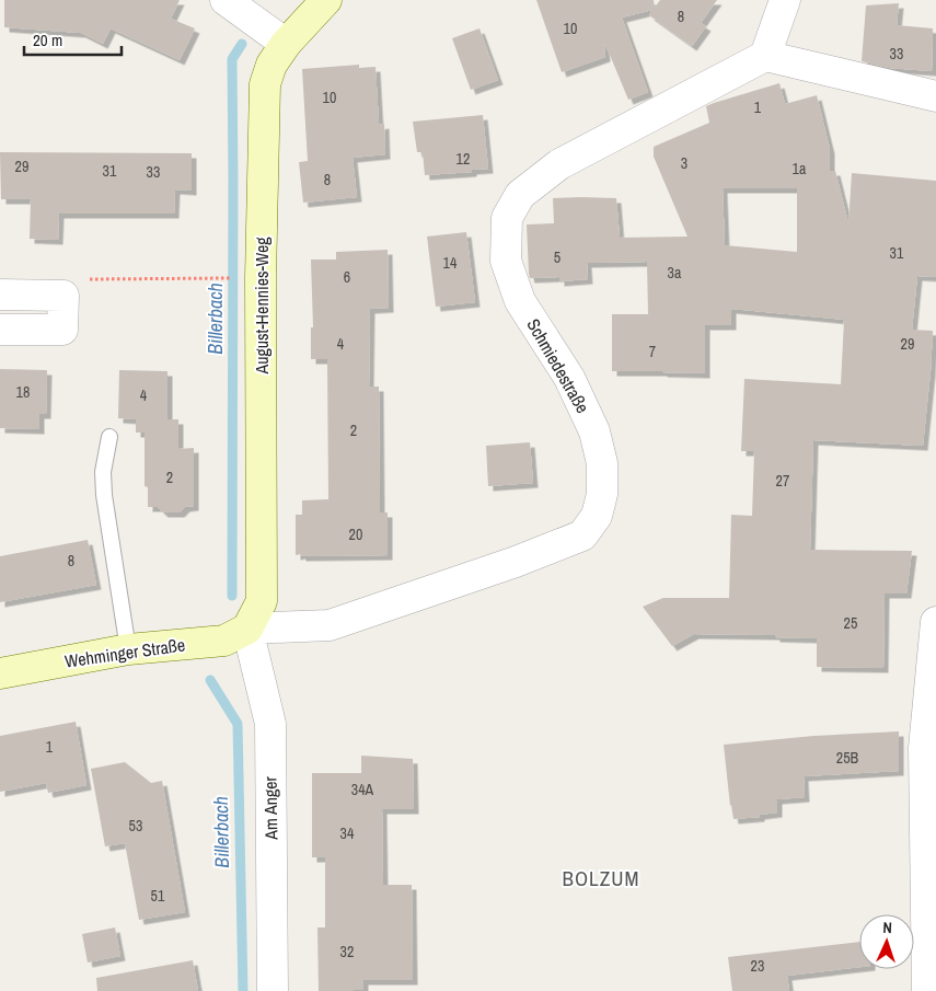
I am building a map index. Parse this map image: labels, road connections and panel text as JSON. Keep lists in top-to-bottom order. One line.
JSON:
{"streets":{"main road":["August-Hennies-Weg","Wehminger Straße"],"street":["Schmiedestraße","Am Anger"]},"crossings":[["August-Hennies-Weg","Schmiedestraße"],["August-Hennies-Weg","Wehminger Straße"],["August-Hennies-Weg","Am Anger"],["Schmiedestraße","Wehminger Straße"],["Schmiedestraße","Am Anger"],["Wehminger Straße","Am Anger"]],"districts":["BOLZUM"],"water":["Billerbach"],"house_numbers":["8","10","33","10","1","12","3","29","1a","31","33","8","31","5","14","3a","6","4","29","7","18","4","2","2","27","20","8","25","1","25B","34A","53","34","51","32","23"],"scale_bar":"20 m","north":"top"}
